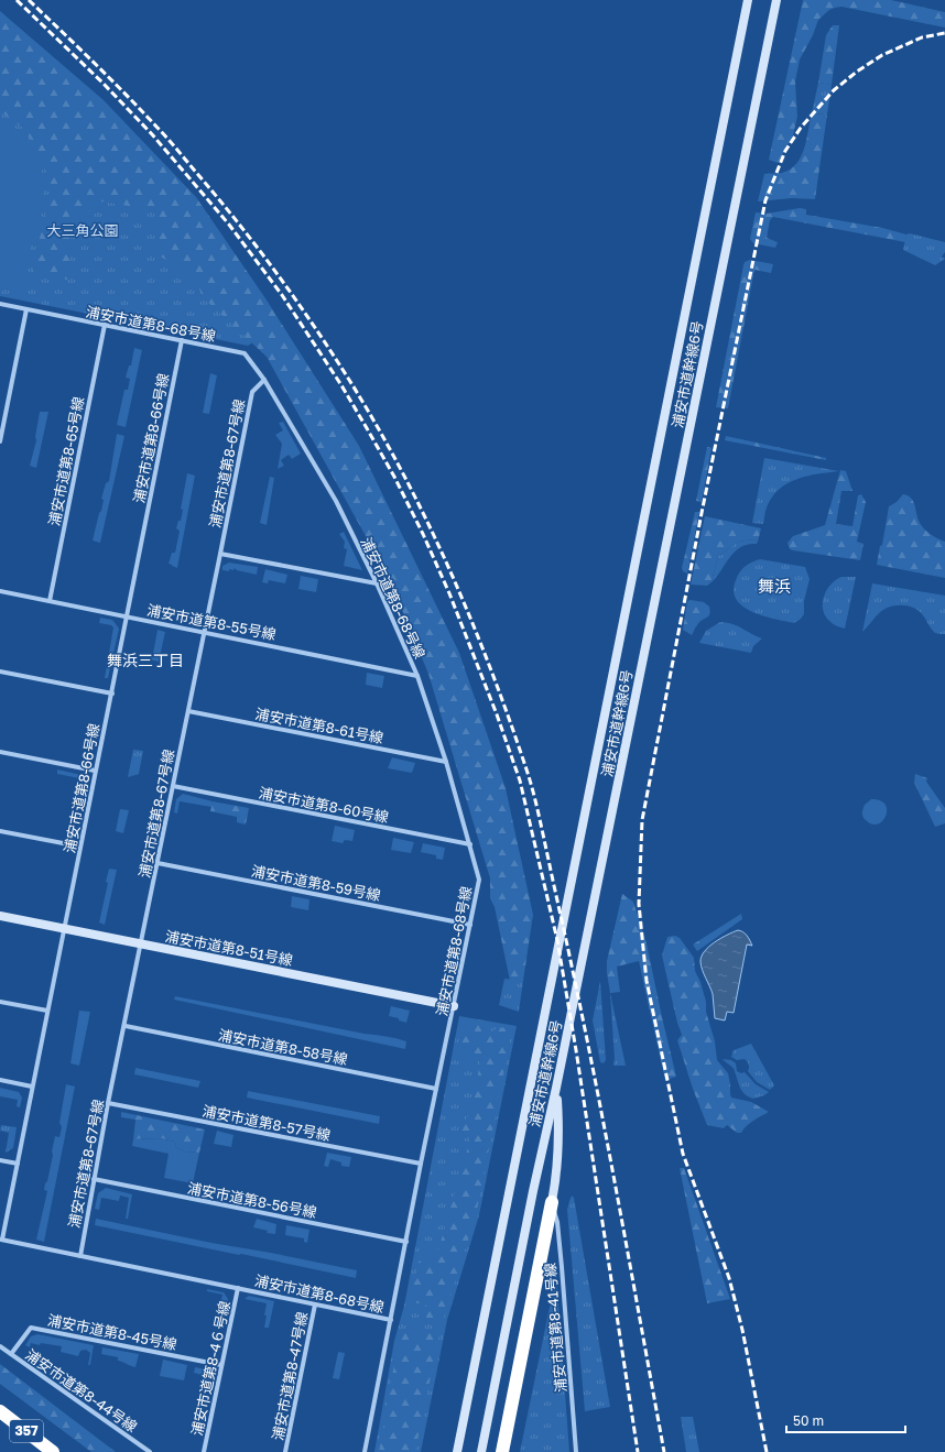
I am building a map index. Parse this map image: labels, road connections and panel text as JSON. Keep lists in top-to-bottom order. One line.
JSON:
{"streets":{"highway":["357"],"street":["浦安市道第8-68号線","浦安市道幹線6号","浦安市道第8-66号線","浦安市道第8-65号線","浦安市道第8-67号線","浦安市道第8-55号線","浦安市道第8-61号線","浦安市道第8-60号線","浦安市道第8-59号線","浦安市道第8-51号線","浦安市道第8-58号線","浦安市道第8-57号線","浦安市道第8-56号線","浦安市道第8-41号線","浦安市道第8-45号線","浦安市道第8-4６号線","浦安市道第8-47号線","浦安市道第8-44号線"]},"crossings":[["浦安市道第8-68号線","浦安市道第8-66号線"],["浦安市道第8-68号線","浦安市道第8-65号線"],["浦安市道第8-68号線","浦安市道第8-67号線"],["浦安市道第8-68号線","浦安市道第8-55号線"],["浦安市道第8-68号線","浦安市道第8-61号線"],["浦安市道第8-68号線","浦安市道第8-60号線"],["浦安市道第8-68号線","浦安市道第8-59号線"],["浦安市道第8-68号線","浦安市道第8-51号線"],["浦安市道第8-68号線","浦安市道第8-58号線"],["浦安市道第8-68号線","浦安市道第8-57号線"],["浦安市道第8-68号線","浦安市道第8-56号線"],["浦安市道第8-68号線","浦安市道第8-4６号線"],["浦安市道第8-68号線","浦安市道第8-47号線"],["浦安市道第8-66号線","浦安市道第8-55号線"],["浦安市道第8-66号線","浦安市道第8-51号線"],["浦安市道第8-65号線","浦安市道第8-55号線"],["浦安市道第8-67号線","浦安市道第8-55号線"],["浦安市道第8-67号線","浦安市道第8-61号線"],["浦安市道第8-67号線","浦安市道第8-60号線"],["浦安市道第8-67号線","浦安市道第8-59号線"],["浦安市道第8-67号線","浦安市道第8-51号線"],["浦安市道第8-67号線","浦安市道第8-58号線"],["浦安市道第8-67号線","浦安市道第8-57号線"],["浦安市道第8-67号線","浦安市道第8-56号線"],["浦安市道第8-45号線","浦安市道第8-4６号線"],["浦安市道第8-45号線","浦安市道第8-44号線"]],"districts":["舞浜","舞浜三丁目"],"parks":["大三角公園"],"scale_bar":"50 m"}
